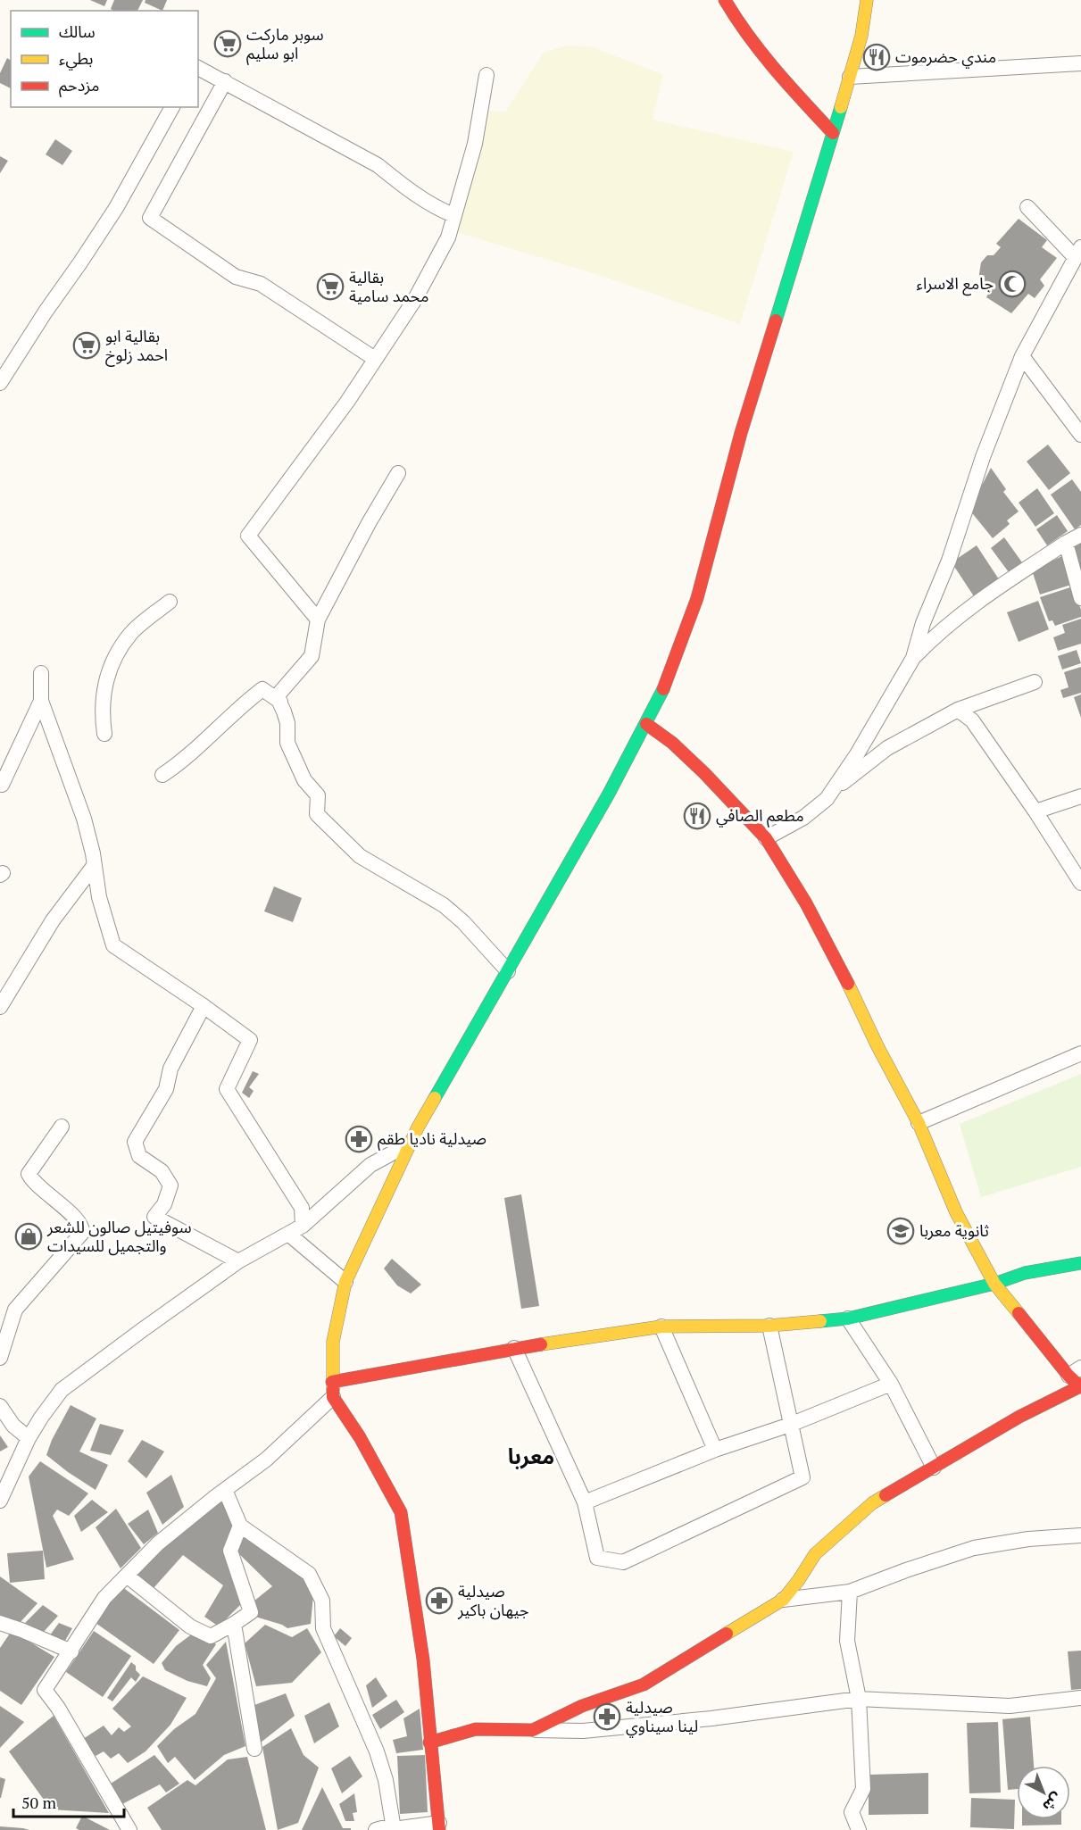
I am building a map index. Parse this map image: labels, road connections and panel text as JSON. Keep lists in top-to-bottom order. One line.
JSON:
{"districts":["معربا"],"places":{"supermarket":["سوبر ماركت ابو سليم","بقالية محمد سامية","بقالية ابو احمد زلوخ"],"restaurant":["مندي حضرموت","مطعم الصافي"],"mosque":["جامع الاسراء"],"pharmacy":["صيدلية ناديا طقم","صيدلية جيهان باكير","صيدلية لينا سيناوي"],"school or university":["ثانوية معربا"],"shop":["سوفيتيل صالون للشعر والتجميل للسيدات"]},"legend":["سالك","بطيء","مزدحم"],"scale_bar":"50 m","north":"bottom right"}
